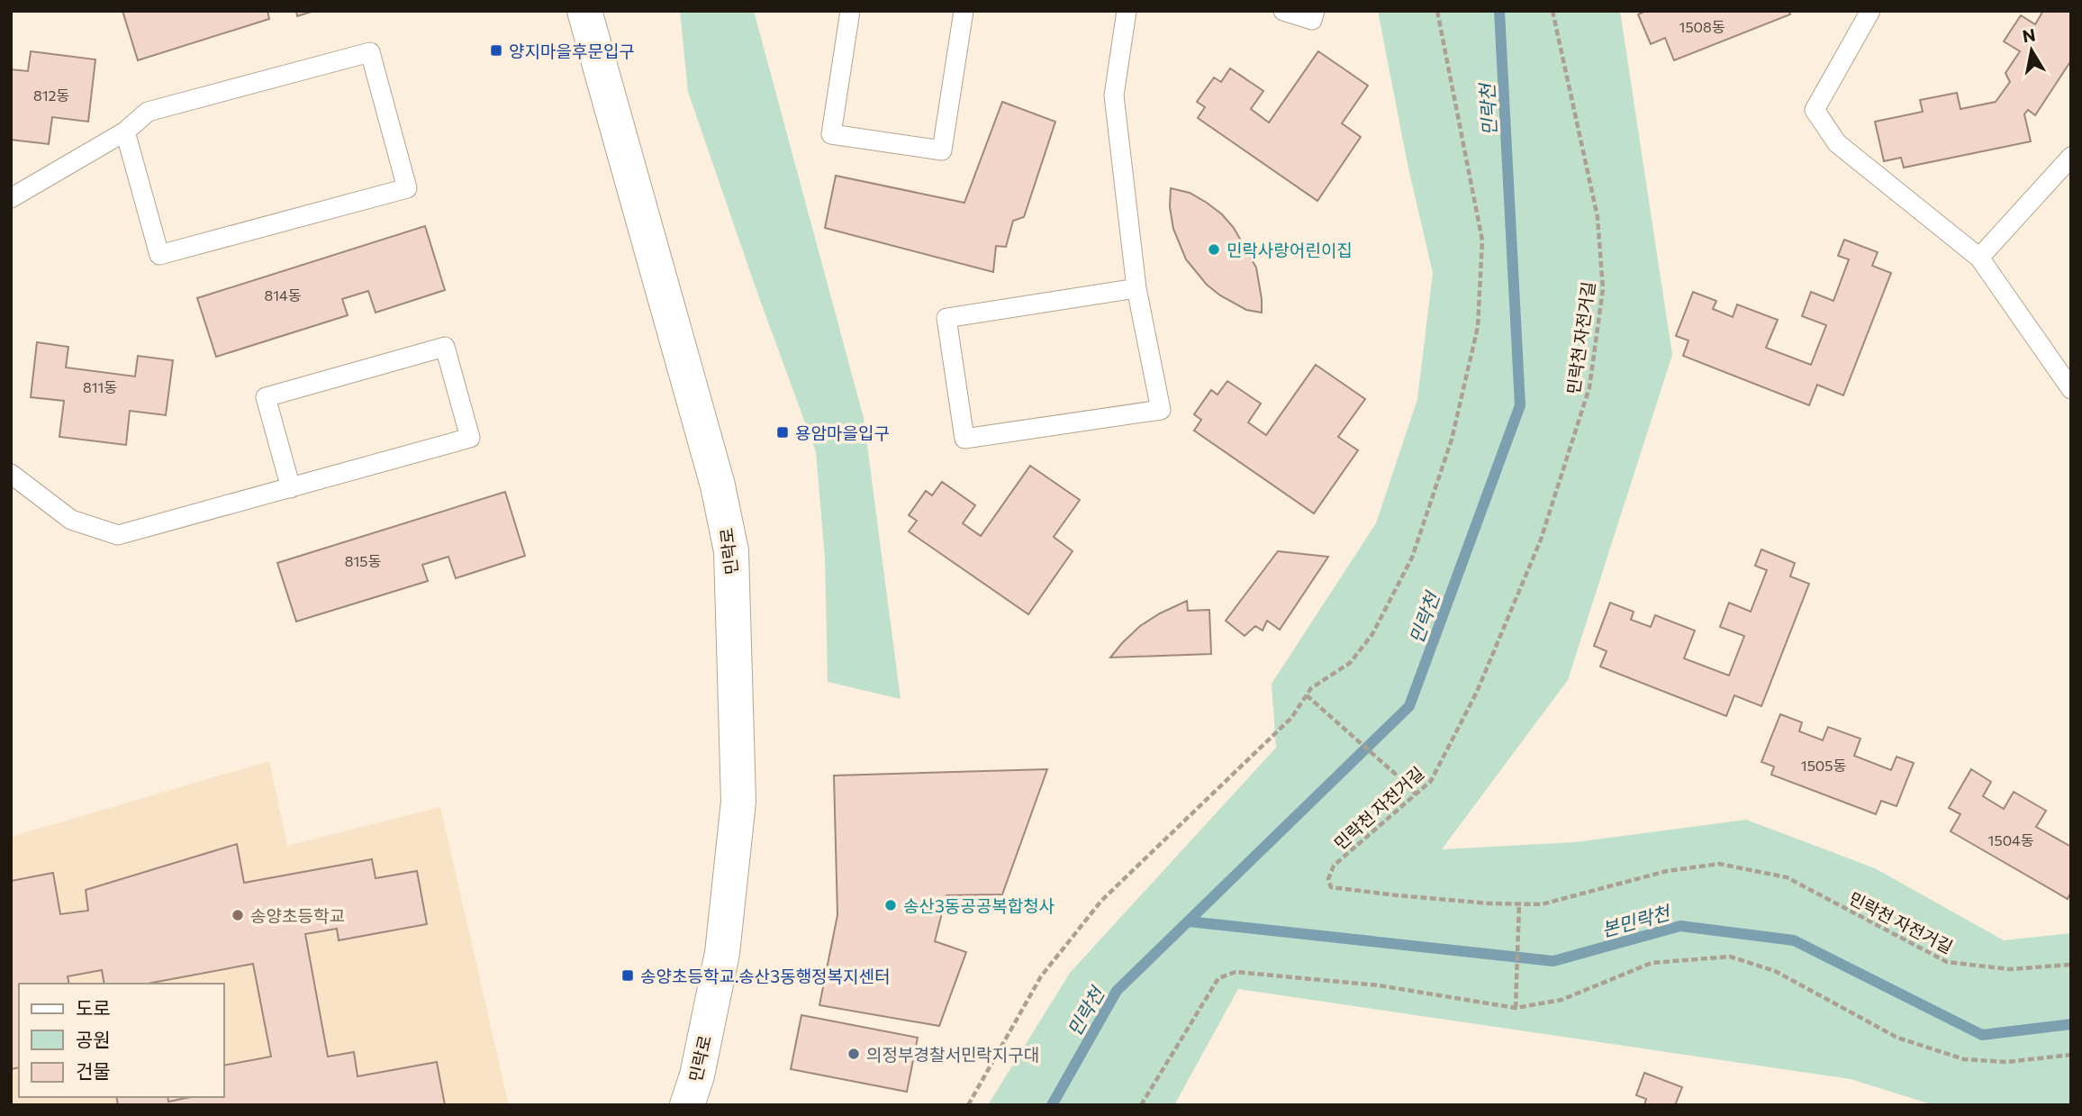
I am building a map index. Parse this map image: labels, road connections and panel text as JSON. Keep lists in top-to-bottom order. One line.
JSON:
{"streets":{"main road":["민락로"],"path":["민락천 자전거길"]},"water":["민락천","본민락천"],"places":{"transit":["양지마을후문입구","용암마을입구","송양초등학교.송산3동행정복지센터"],"other":["민락사랑어린이집","송산3동공공복합청사","송양초등학교","의정부경찰서민락지구대"]},"house_numbers":["1508동","812동","814동","811동","815동","1505동","1504동"],"legend":["도로","공원","건물"],"north":"top"}
